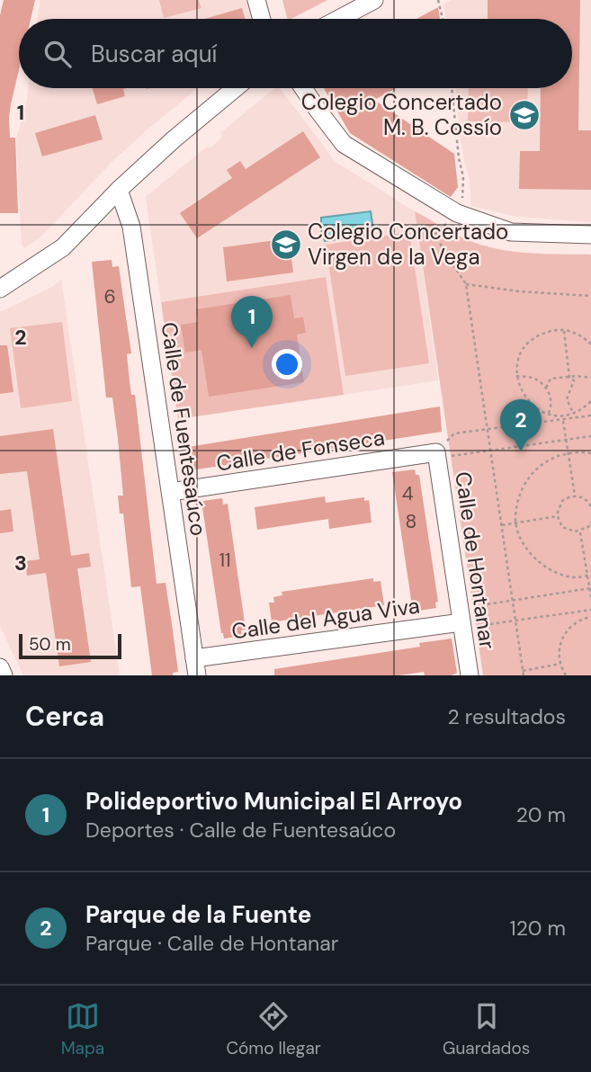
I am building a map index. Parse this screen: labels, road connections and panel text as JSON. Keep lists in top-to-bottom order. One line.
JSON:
{"streets":{"street":["Calle de Fuentesaúco","Calle de Fonseca","Calle de Hontanar","Calle del Agua Viva"]},"crossings":[["Calle de Fuentesaúco","Calle de Fonseca"],["Calle de Fuentesaúco","Calle del Agua Viva"],["Calle de Fonseca","Calle de Hontanar"],["Calle de Hontanar","Calle del Agua Viva"]],"places":{"school or university":["Colegio Concertado M. B. Cossío","Colegio Concertado Virgen de la Vega"]},"house_numbers":["6","4","8","11"],"scale_bar":"50 m","page":{"search":"Buscar aquí","pins":["1","2"],"scale":"50 m","heading":["Cerca","2 resultados"],"list":[{"mark":"1","name":"Polideportivo Municipal El Arroyo","note":"Deportes · Calle de Fuentesaúco","value":"20 m"},{"mark":"2","name":"Parque de la Fuente","note":"Parque · Calle de Hontanar","value":"120 m"}],"nav":["Mapa","Cómo llegar","Guardados"]},"grid":{"rows":["1","2","3"]}}
